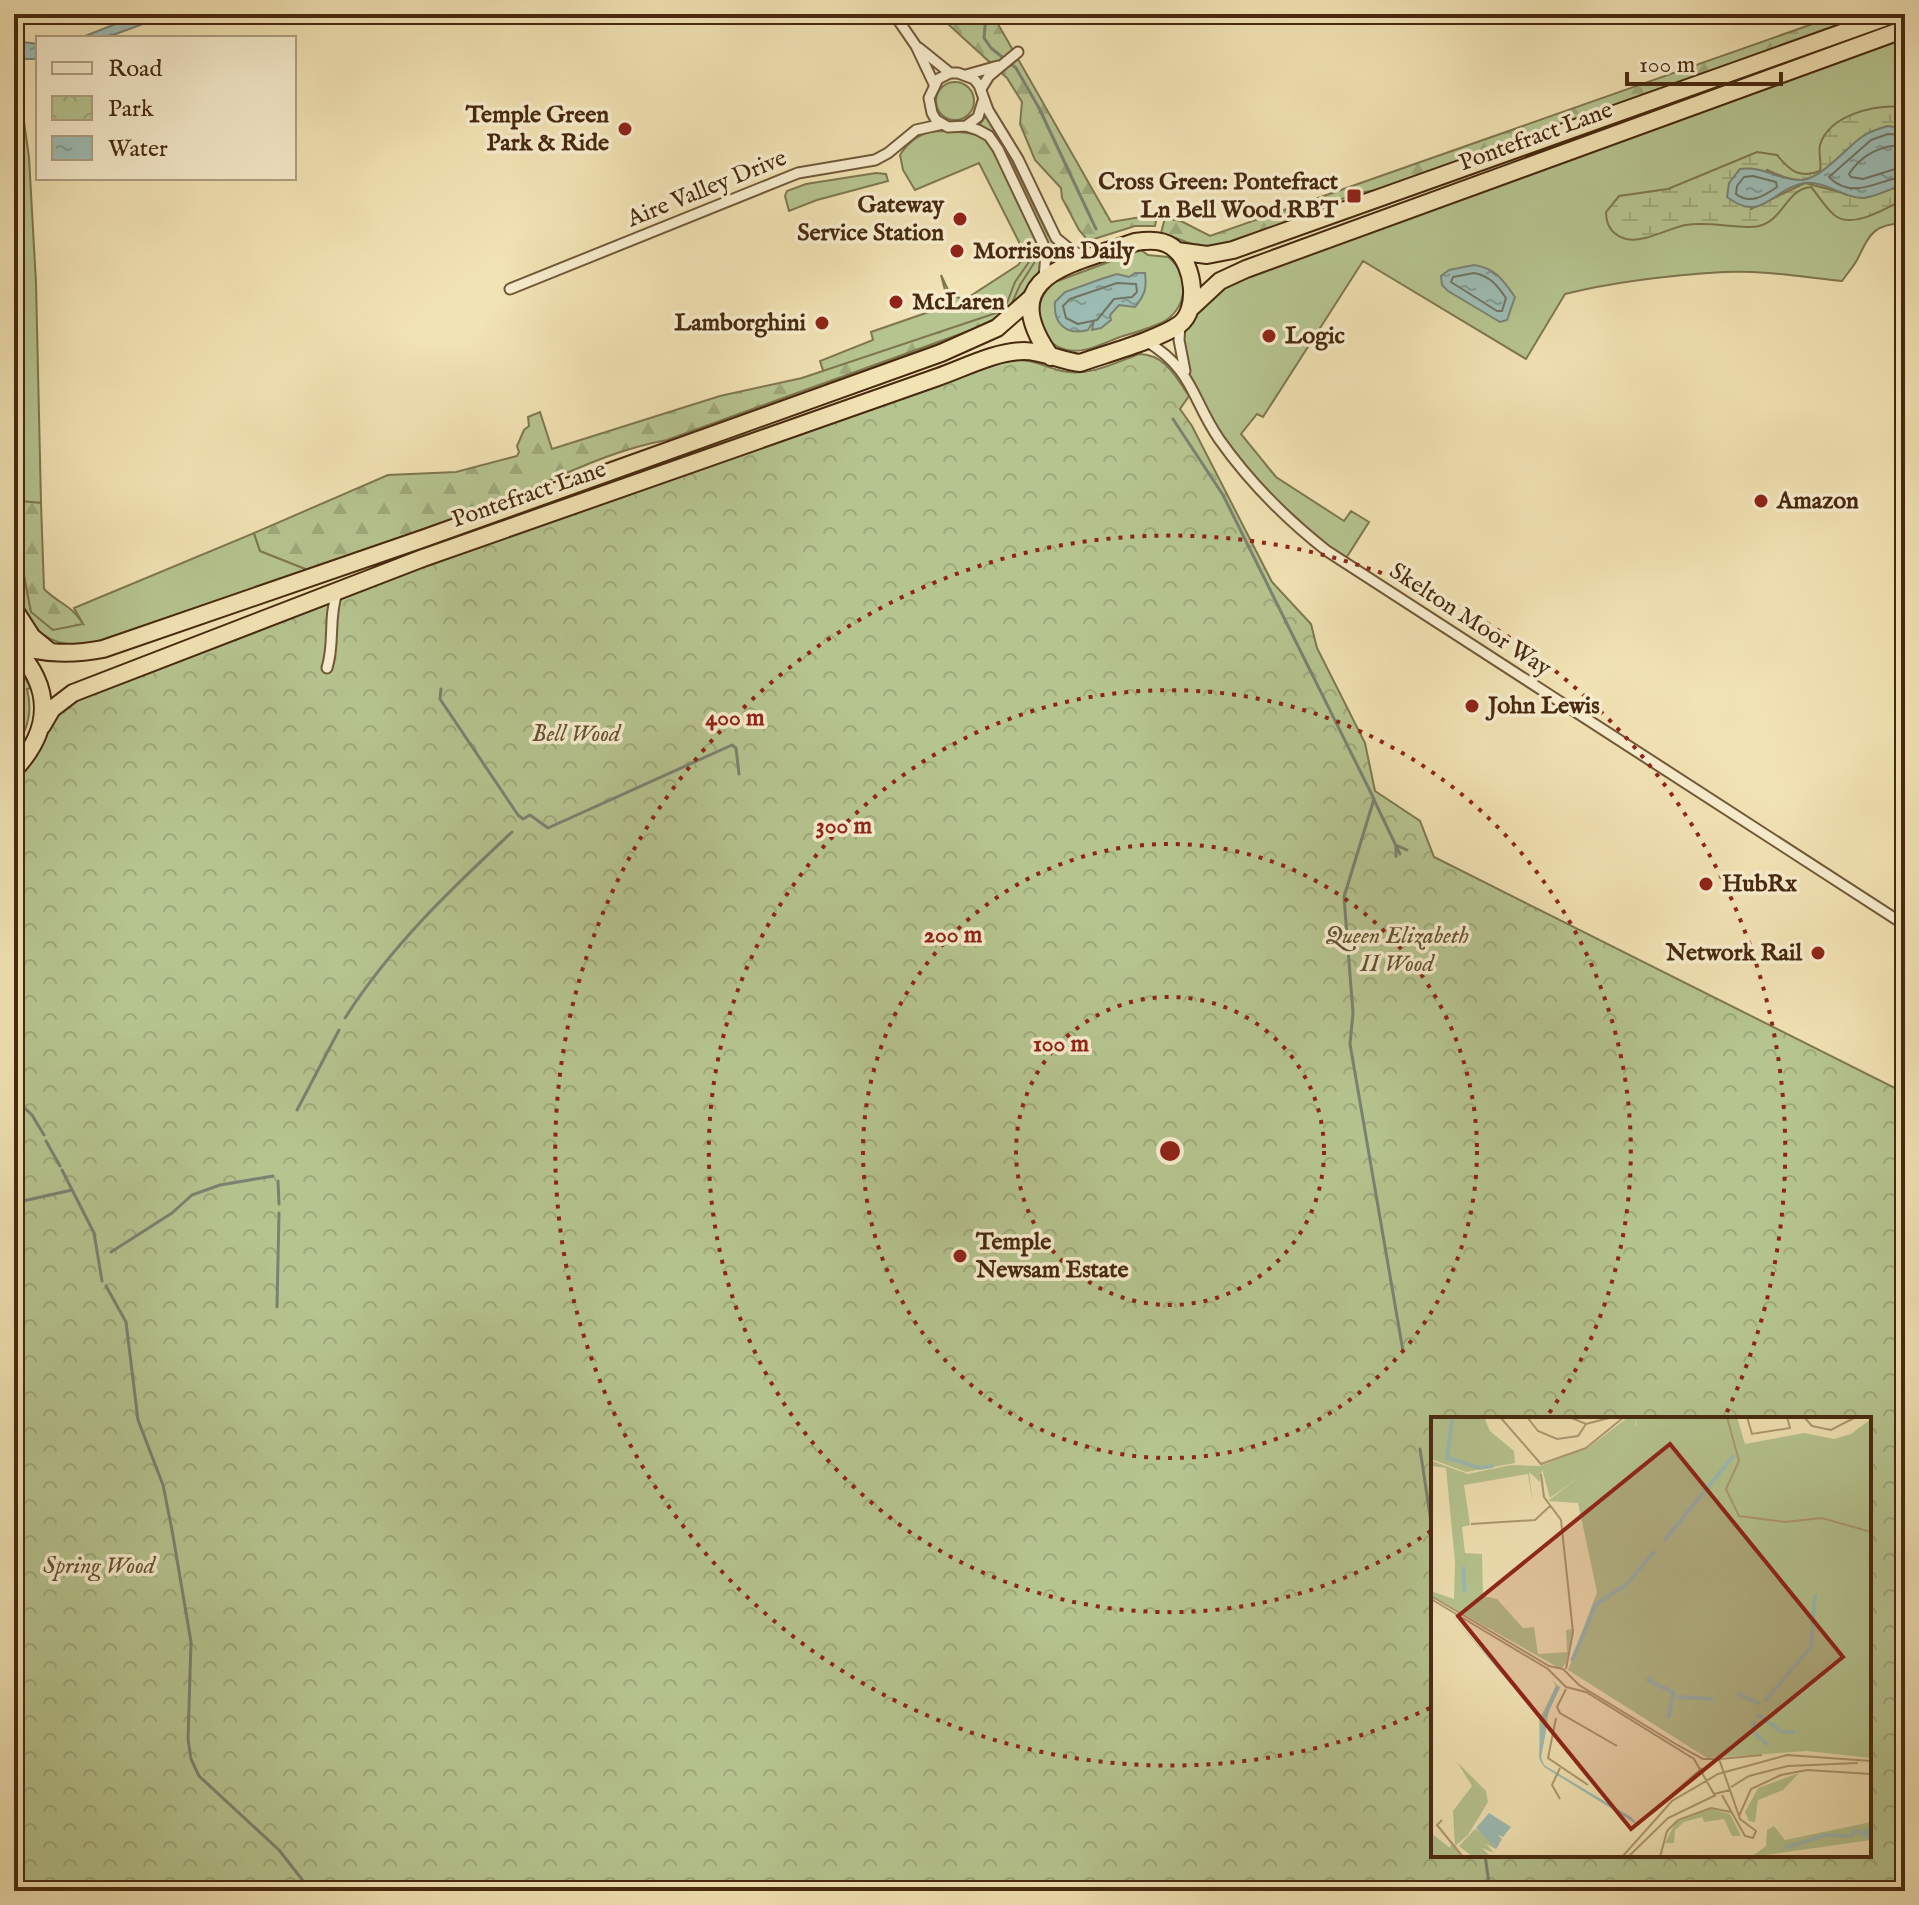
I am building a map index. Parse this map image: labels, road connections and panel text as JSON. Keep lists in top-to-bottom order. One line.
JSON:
{"streets":{"highway":["Pontefract Lane"],"street":["Aire Valley Drive","Skelton Moor Way"]},"crossings":[["Pontefract Lane","Skelton Moor Way"]],"parks":["Bell Wood","Queen Elizabeth II Wood","Spring Wood"],"places":{"other":["Temple Green Park & Ride","Gateway Service Station","Morrisons Daily","McLaren","Lamborghini","Logic","Amazon","John Lewis","HubRx","Network Rail","Temple Newsam Estate"],"transit":["Cross Green: Pontefract Ln Bell Wood RBT"]},"legend":["Road","Park","Water"],"scale_bar":"100 m","rings":["400 m","300 m","200 m","100 m"]}
